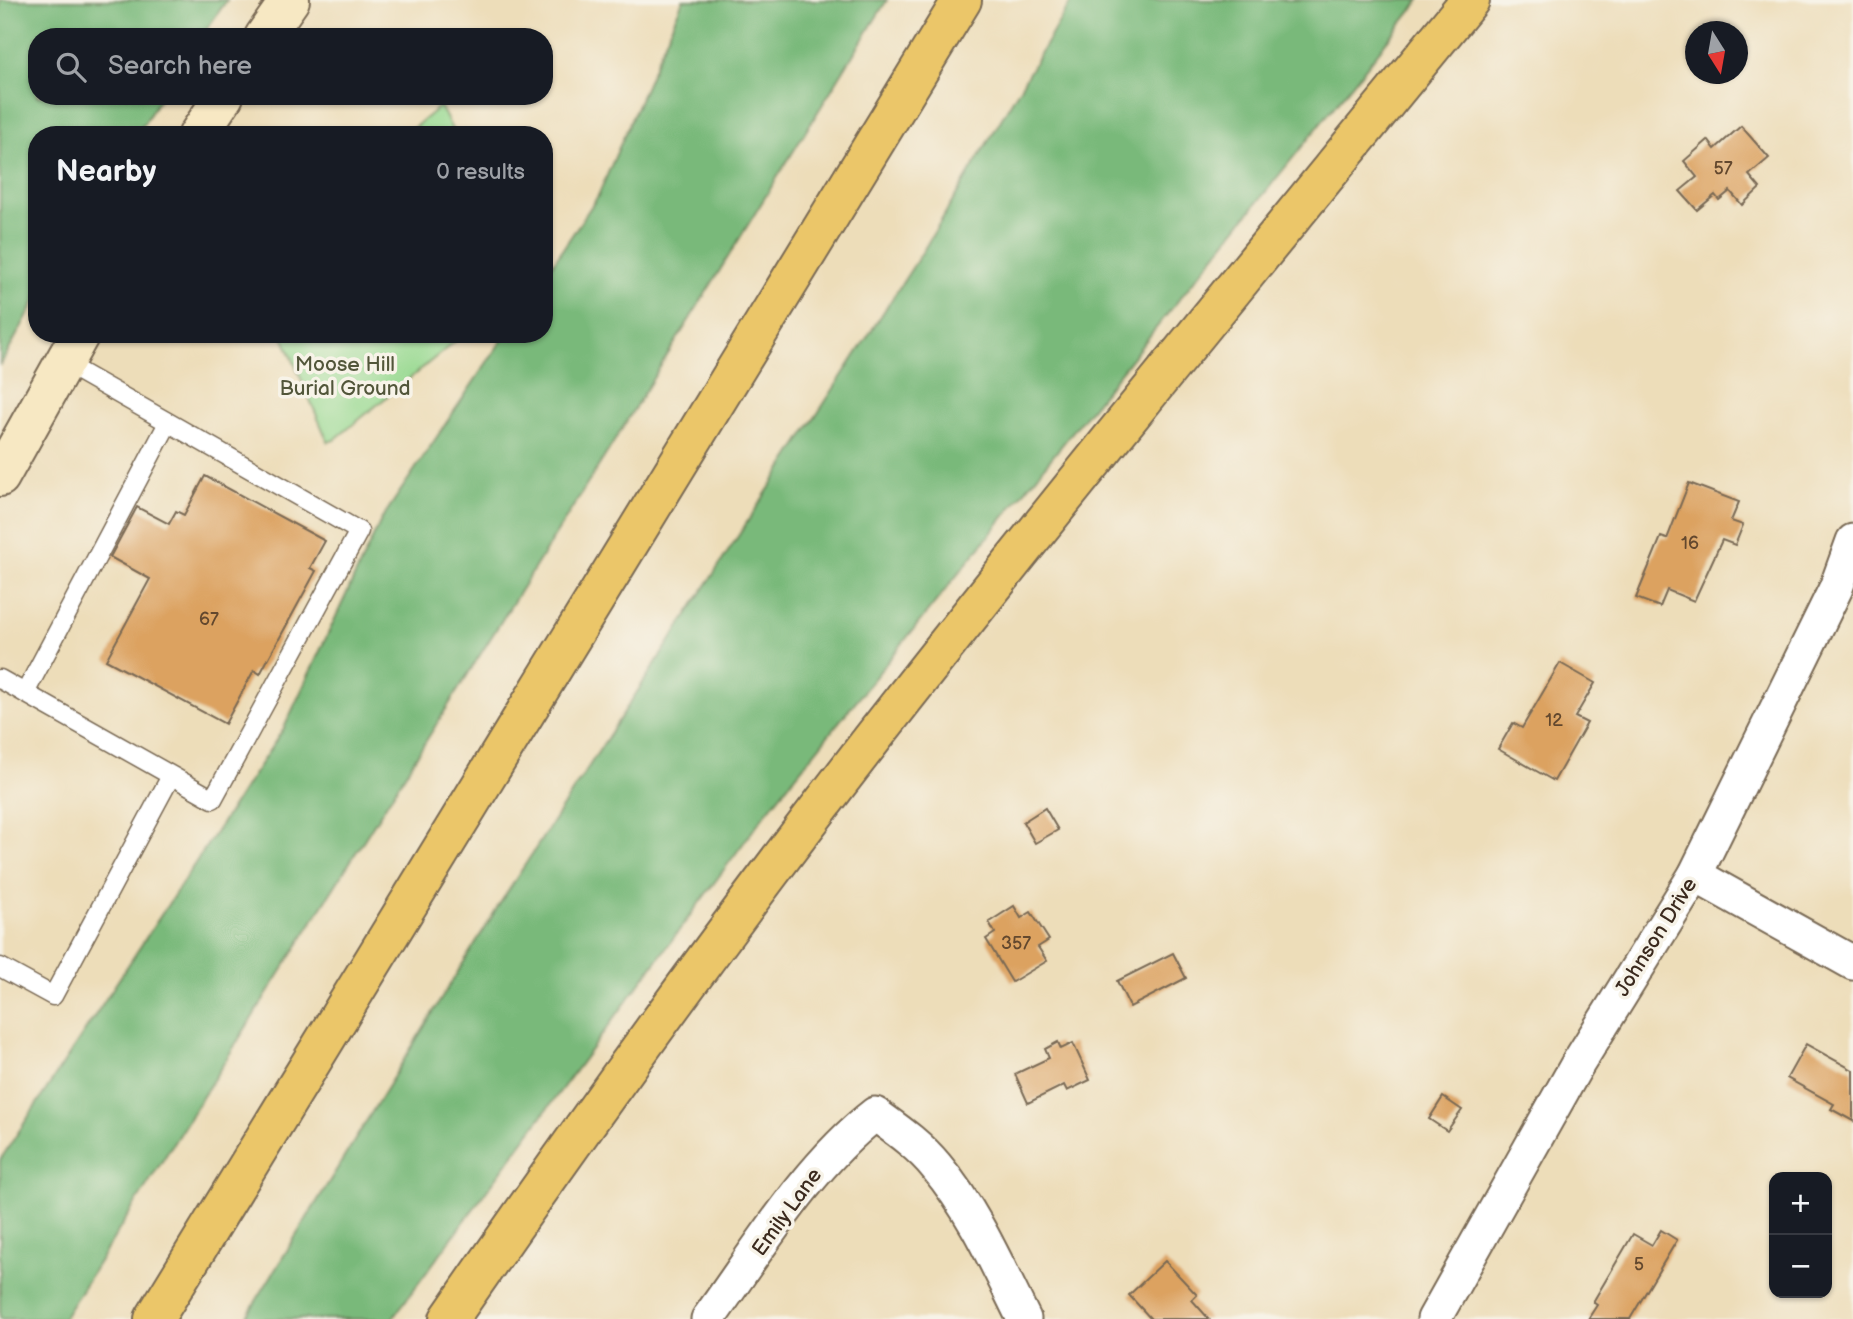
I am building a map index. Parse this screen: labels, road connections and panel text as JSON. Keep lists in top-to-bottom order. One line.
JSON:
{"streets":{"street":["Johnson Drive","Emily Lane"]},"parks":["Moose Hill Burial Ground"],"house_numbers":["57","16","67","12","357","5"],"north":"bottom","page":{"search":"Search here","heading":["Nearby","0 results"],"map_buttons":["+","−"]}}
